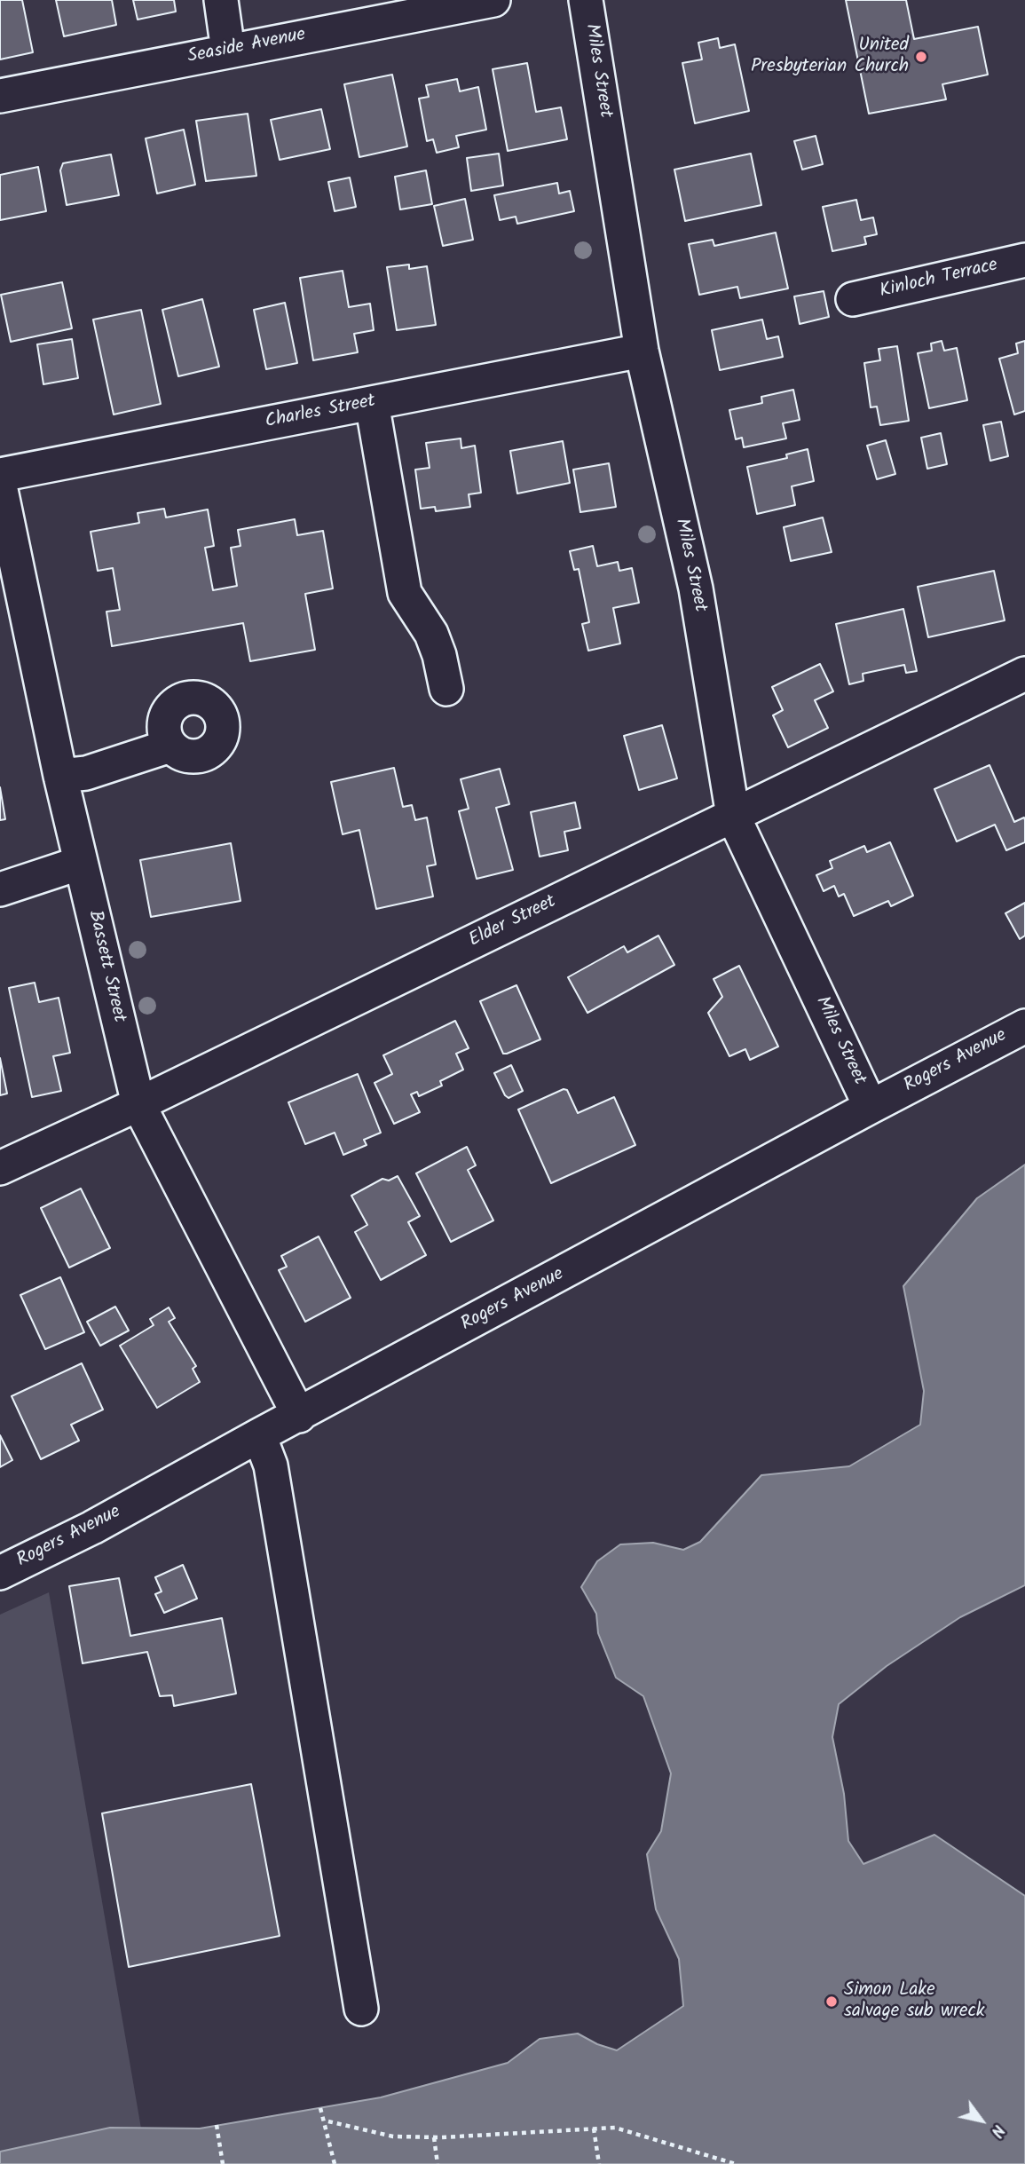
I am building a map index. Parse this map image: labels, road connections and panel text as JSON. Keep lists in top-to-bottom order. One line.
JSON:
{"streets":{"street":["Seaside Avenue","Miles Street","Kinloch Terrace","Charles Street","Elder Street","Bassett Street","Rogers Avenue"]},"crossings":[["Miles Street","Charles Street"],["Miles Street","Elder Street"],["Miles Street","Rogers Avenue"],["Elder Street","Bassett Street"],["Bassett Street","Rogers Avenue"]],"places":["United Presbyterian Church","Simon Lake salvage sub wreck"],"north":"bottom right"}
